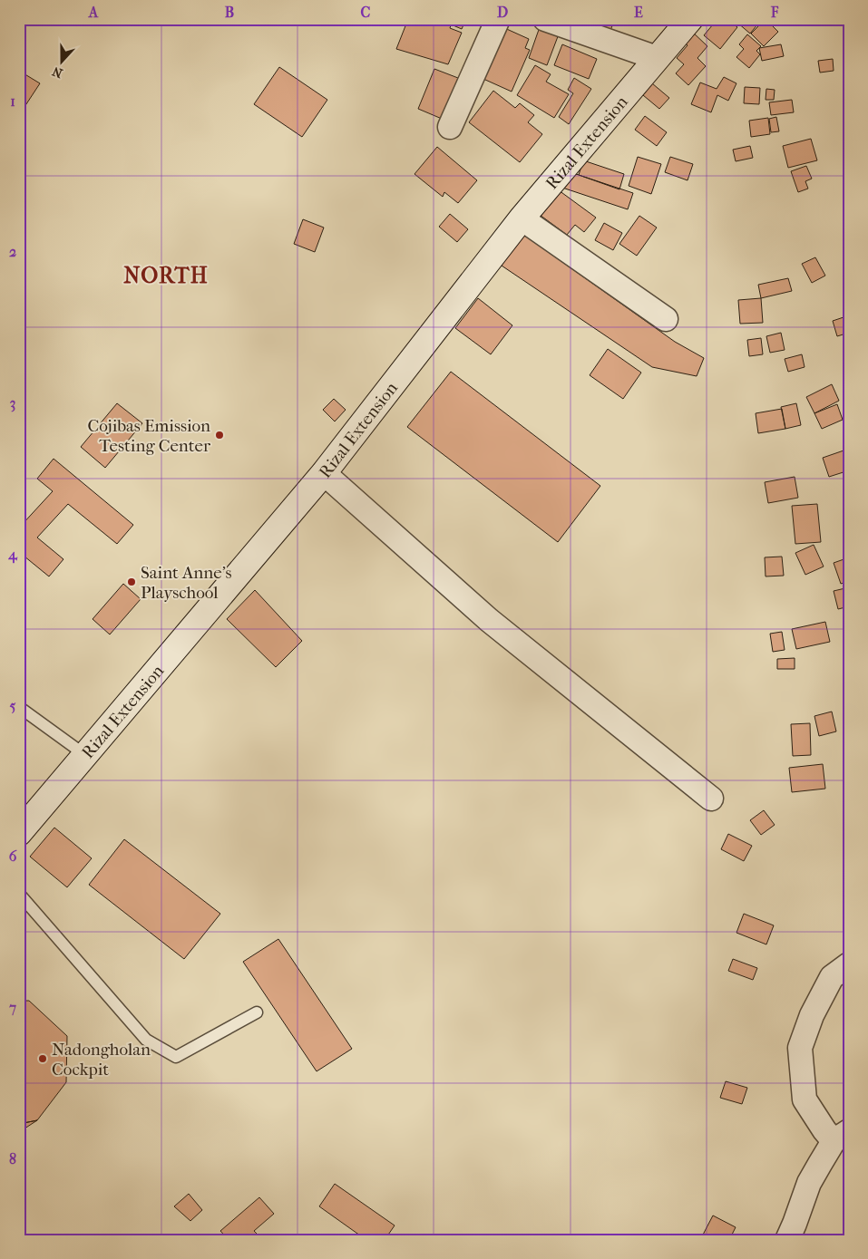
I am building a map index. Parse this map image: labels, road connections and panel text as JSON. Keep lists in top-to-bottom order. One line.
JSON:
{"streets":{"street":["Rizal Extension"]},"districts":["NORTH"],"places":["Cojibas Emission Testing Center","Saint Anne's Playschool","Nadongholan Cockpit"],"north":"bottom","grid":{"columns":["A","B","C","D","E","F"],"rows":["1","2","3","4","5","6","7","8"]}}
